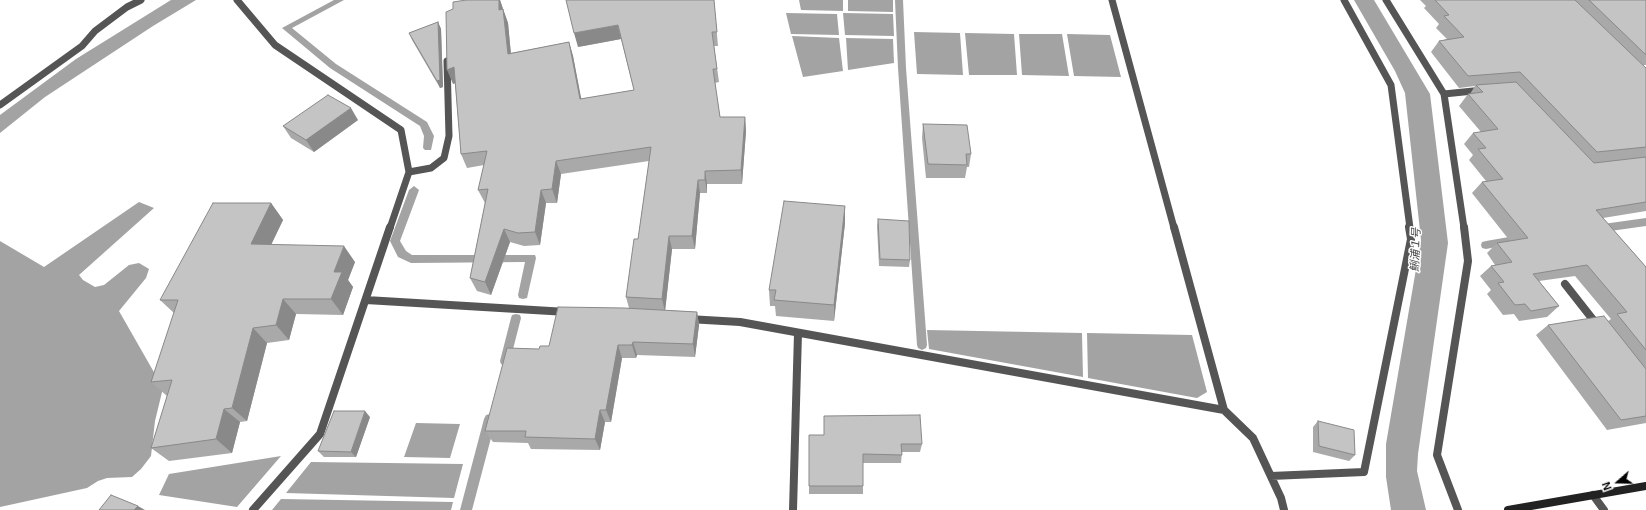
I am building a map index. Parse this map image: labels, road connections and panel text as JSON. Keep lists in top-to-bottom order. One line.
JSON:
{"water":["鯏浦１号"],"north":"left"}
